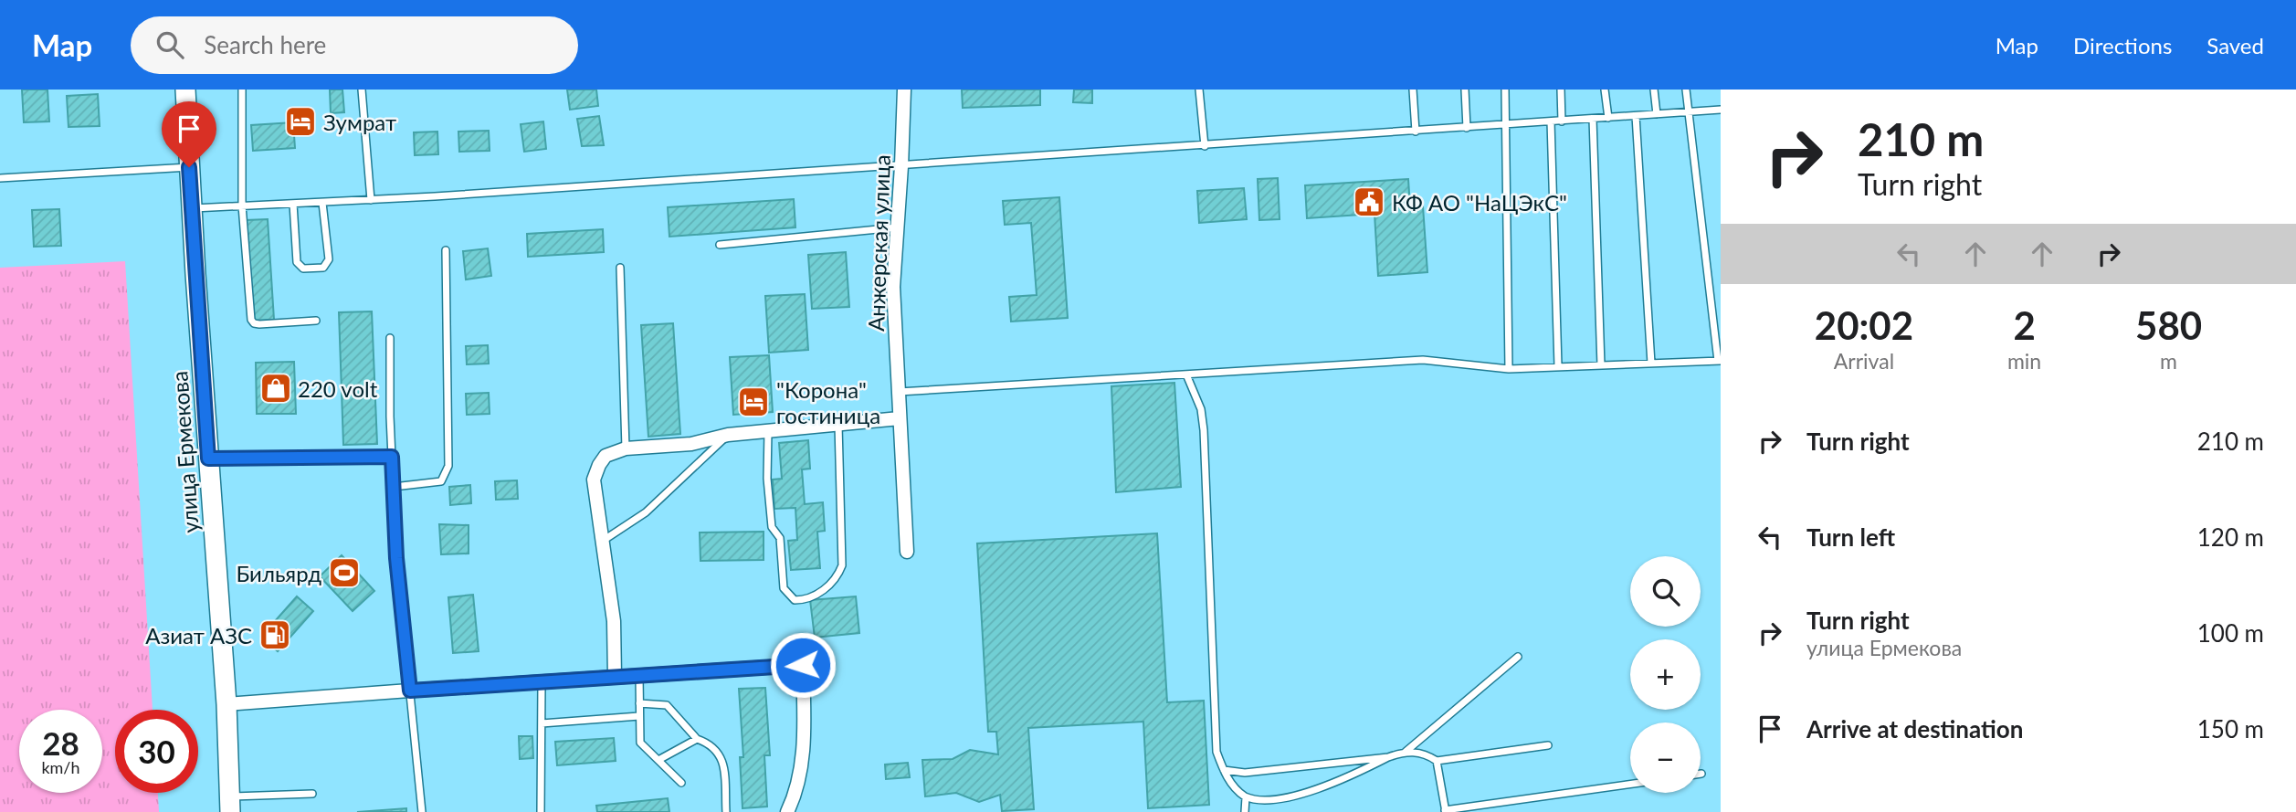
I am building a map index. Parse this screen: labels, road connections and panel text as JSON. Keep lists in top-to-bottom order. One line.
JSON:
{"streets":{"main road":["улица Ермекова"],"street":["Анжерская улица"]},"places":{"hotel":["Зумрат","\"Корона\" гостиница"],"public building":["КФ АО \"НаЦЭкС\""],"shop":["220 volt"],"sports":["Бильярд"],"fuel station":["Азиат АЗС"]},"page":{"header":"Map","search":"Search here","nav":["Map","Directions","Saved"],"turn":["210 m","Turn right"],"eta":["20:02","Arrival","2","min","580","m"],"list":[{"name":"Turn right","value":"210 m"},{"name":"Turn left","value":"120 m"},{"name":"Turn right","note":"улица Ермекова","value":"100 m"},{"name":"Arrive at destination","value":"150 m"}],"map_buttons":["+","−"],"speed":"28 km/h","limit":"30"}}
